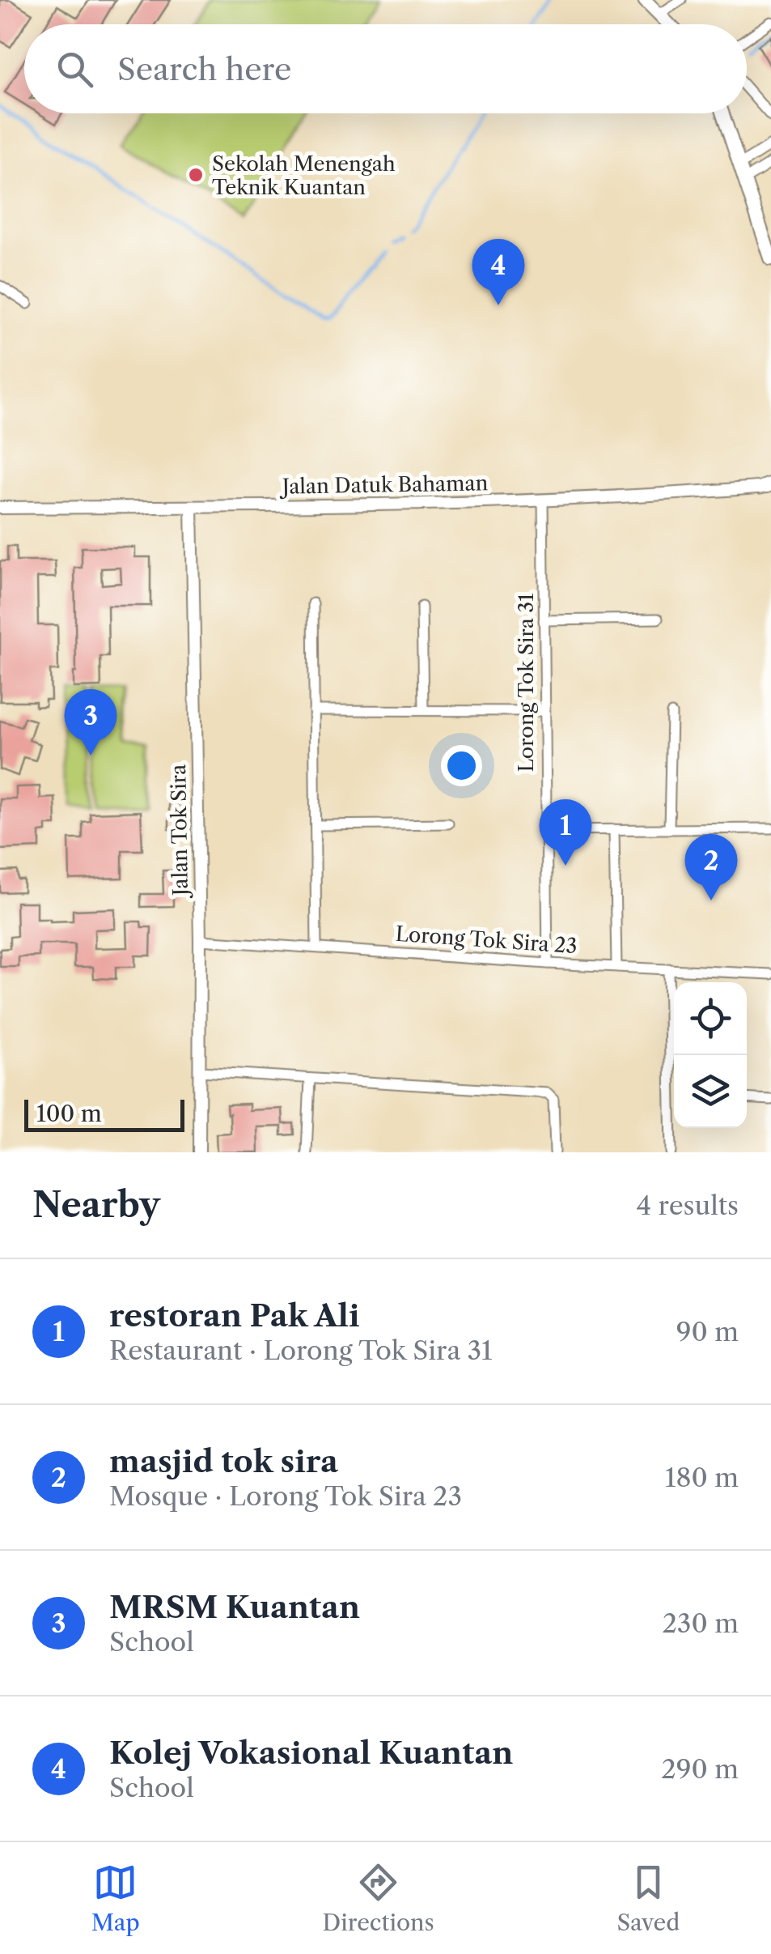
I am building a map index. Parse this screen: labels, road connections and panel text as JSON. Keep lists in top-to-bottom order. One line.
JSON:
{"streets":{"street":["Jalan Datuk Bahaman","Lorong Tok Sira 31","Jalan Tok Sira","Lorong Tok Sira 23"]},"crossings":[["Jalan Datuk Bahaman","Lorong Tok Sira 31"],["Jalan Datuk Bahaman","Jalan Tok Sira"],["Lorong Tok Sira 31","Lorong Tok Sira 23"],["Jalan Tok Sira","Lorong Tok Sira 23"]],"places":["Sekolah Menengah Teknik Kuantan"],"scale_bar":"100 m","page":{"search":"Search here","pins":["4","3","1","2"],"scale":"100 m","heading":["Nearby","4 results"],"list":[{"mark":"1","name":"restoran Pak Ali","note":"Restaurant · Lorong Tok Sira 31","value":"90 m"},{"mark":"2","name":"masjid tok sira","note":"Mosque · Lorong Tok Sira 23","value":"180 m"},{"mark":"3","name":"MRSM Kuantan","note":"School","value":"230 m"},{"mark":"4","name":"Kolej Vokasional Kuantan","note":"School","value":"290 m"}],"nav":["Map","Directions","Saved"]}}
